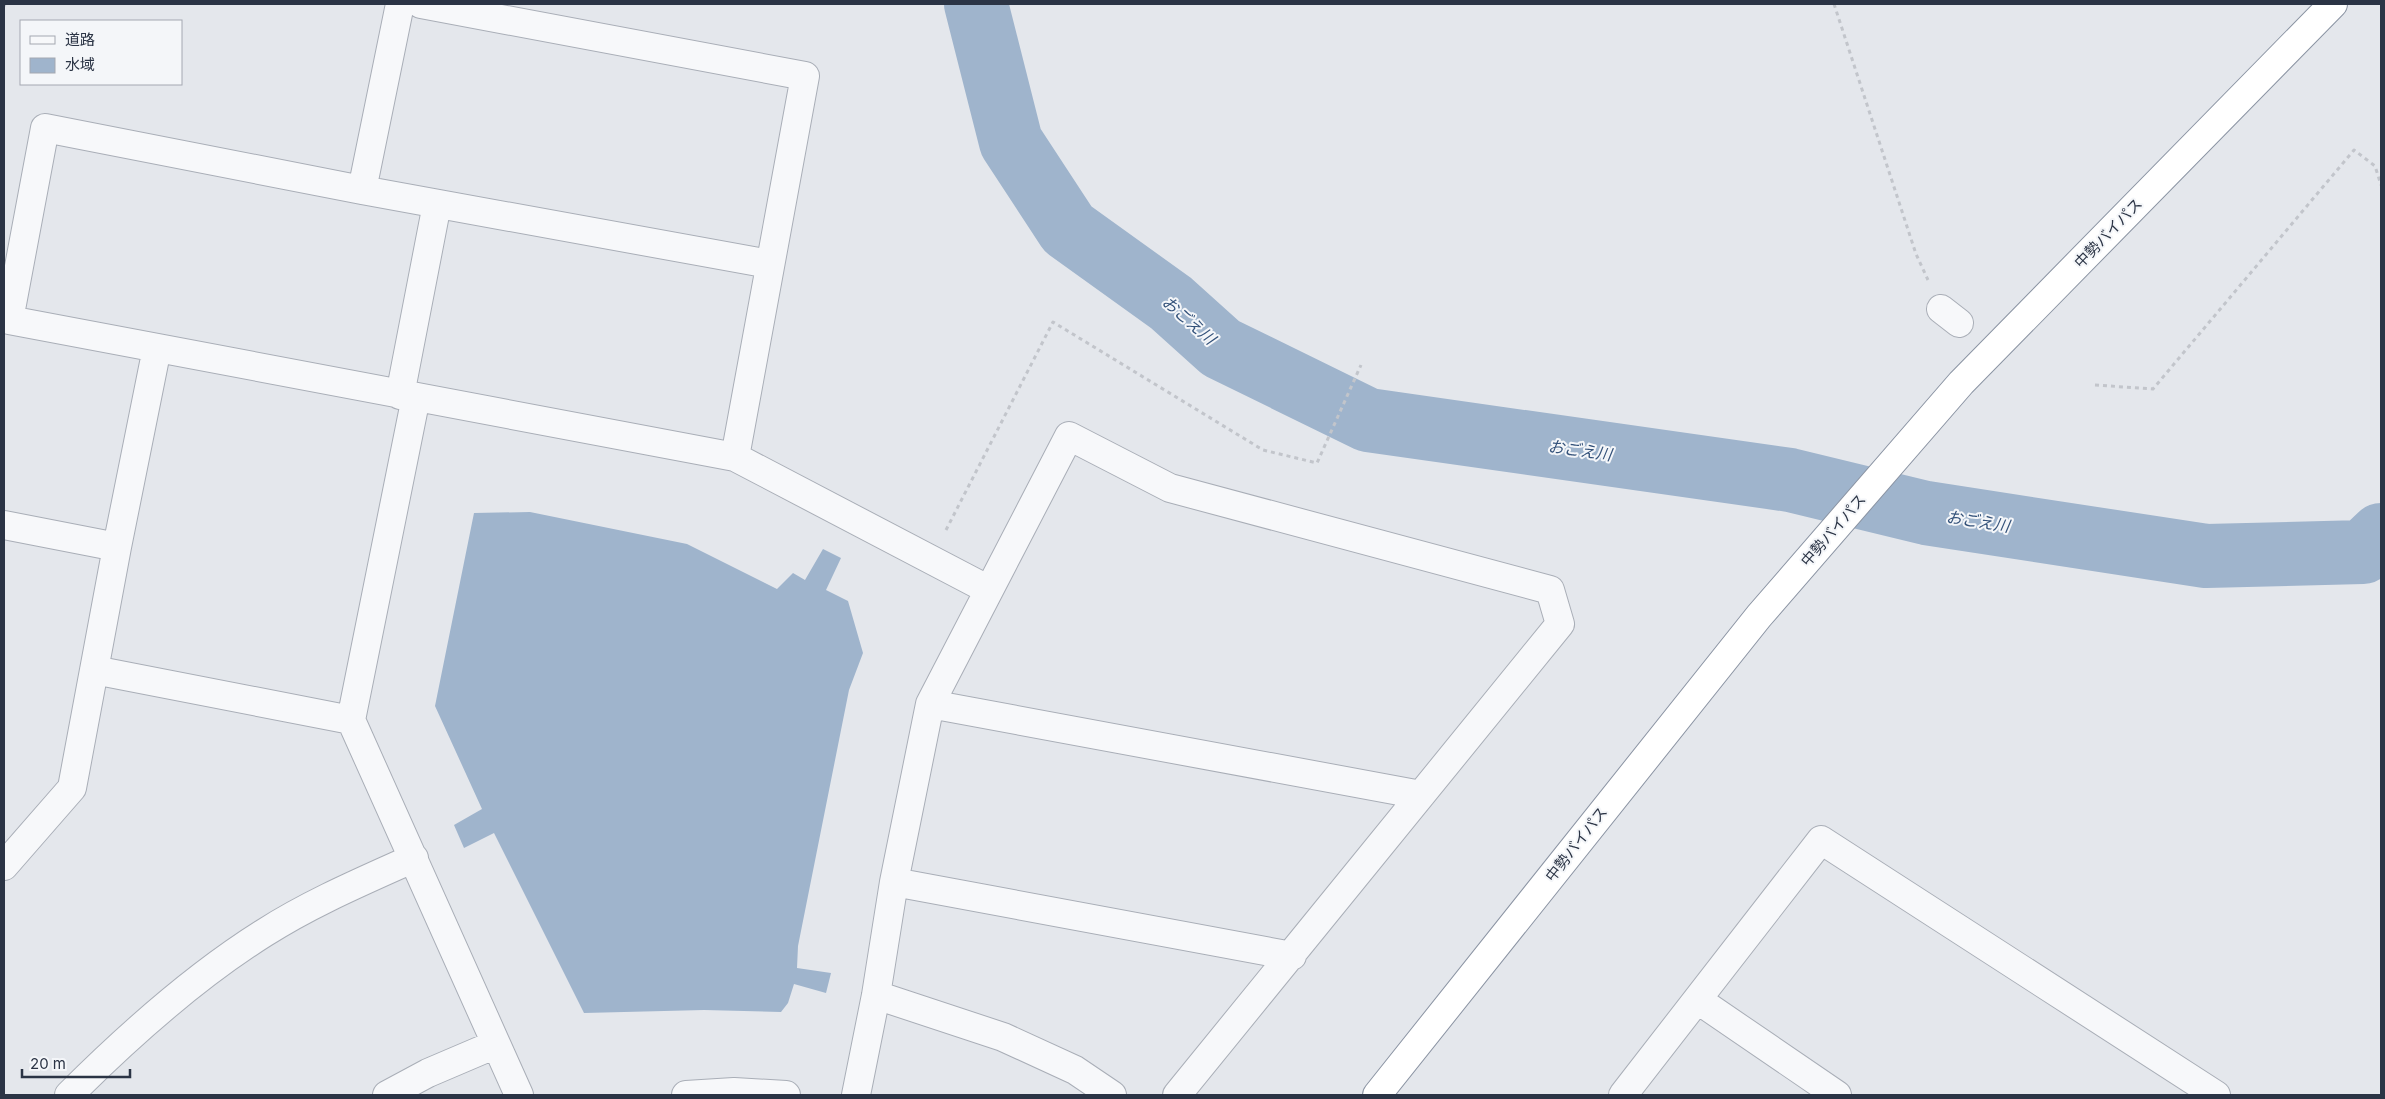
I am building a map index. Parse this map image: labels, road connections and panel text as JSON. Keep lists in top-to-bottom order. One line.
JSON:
{"streets":{"highway":["中勢バイパス"]},"water":["おごえ川"],"legend":["道路","水域"],"scale_bar":"20 m"}
